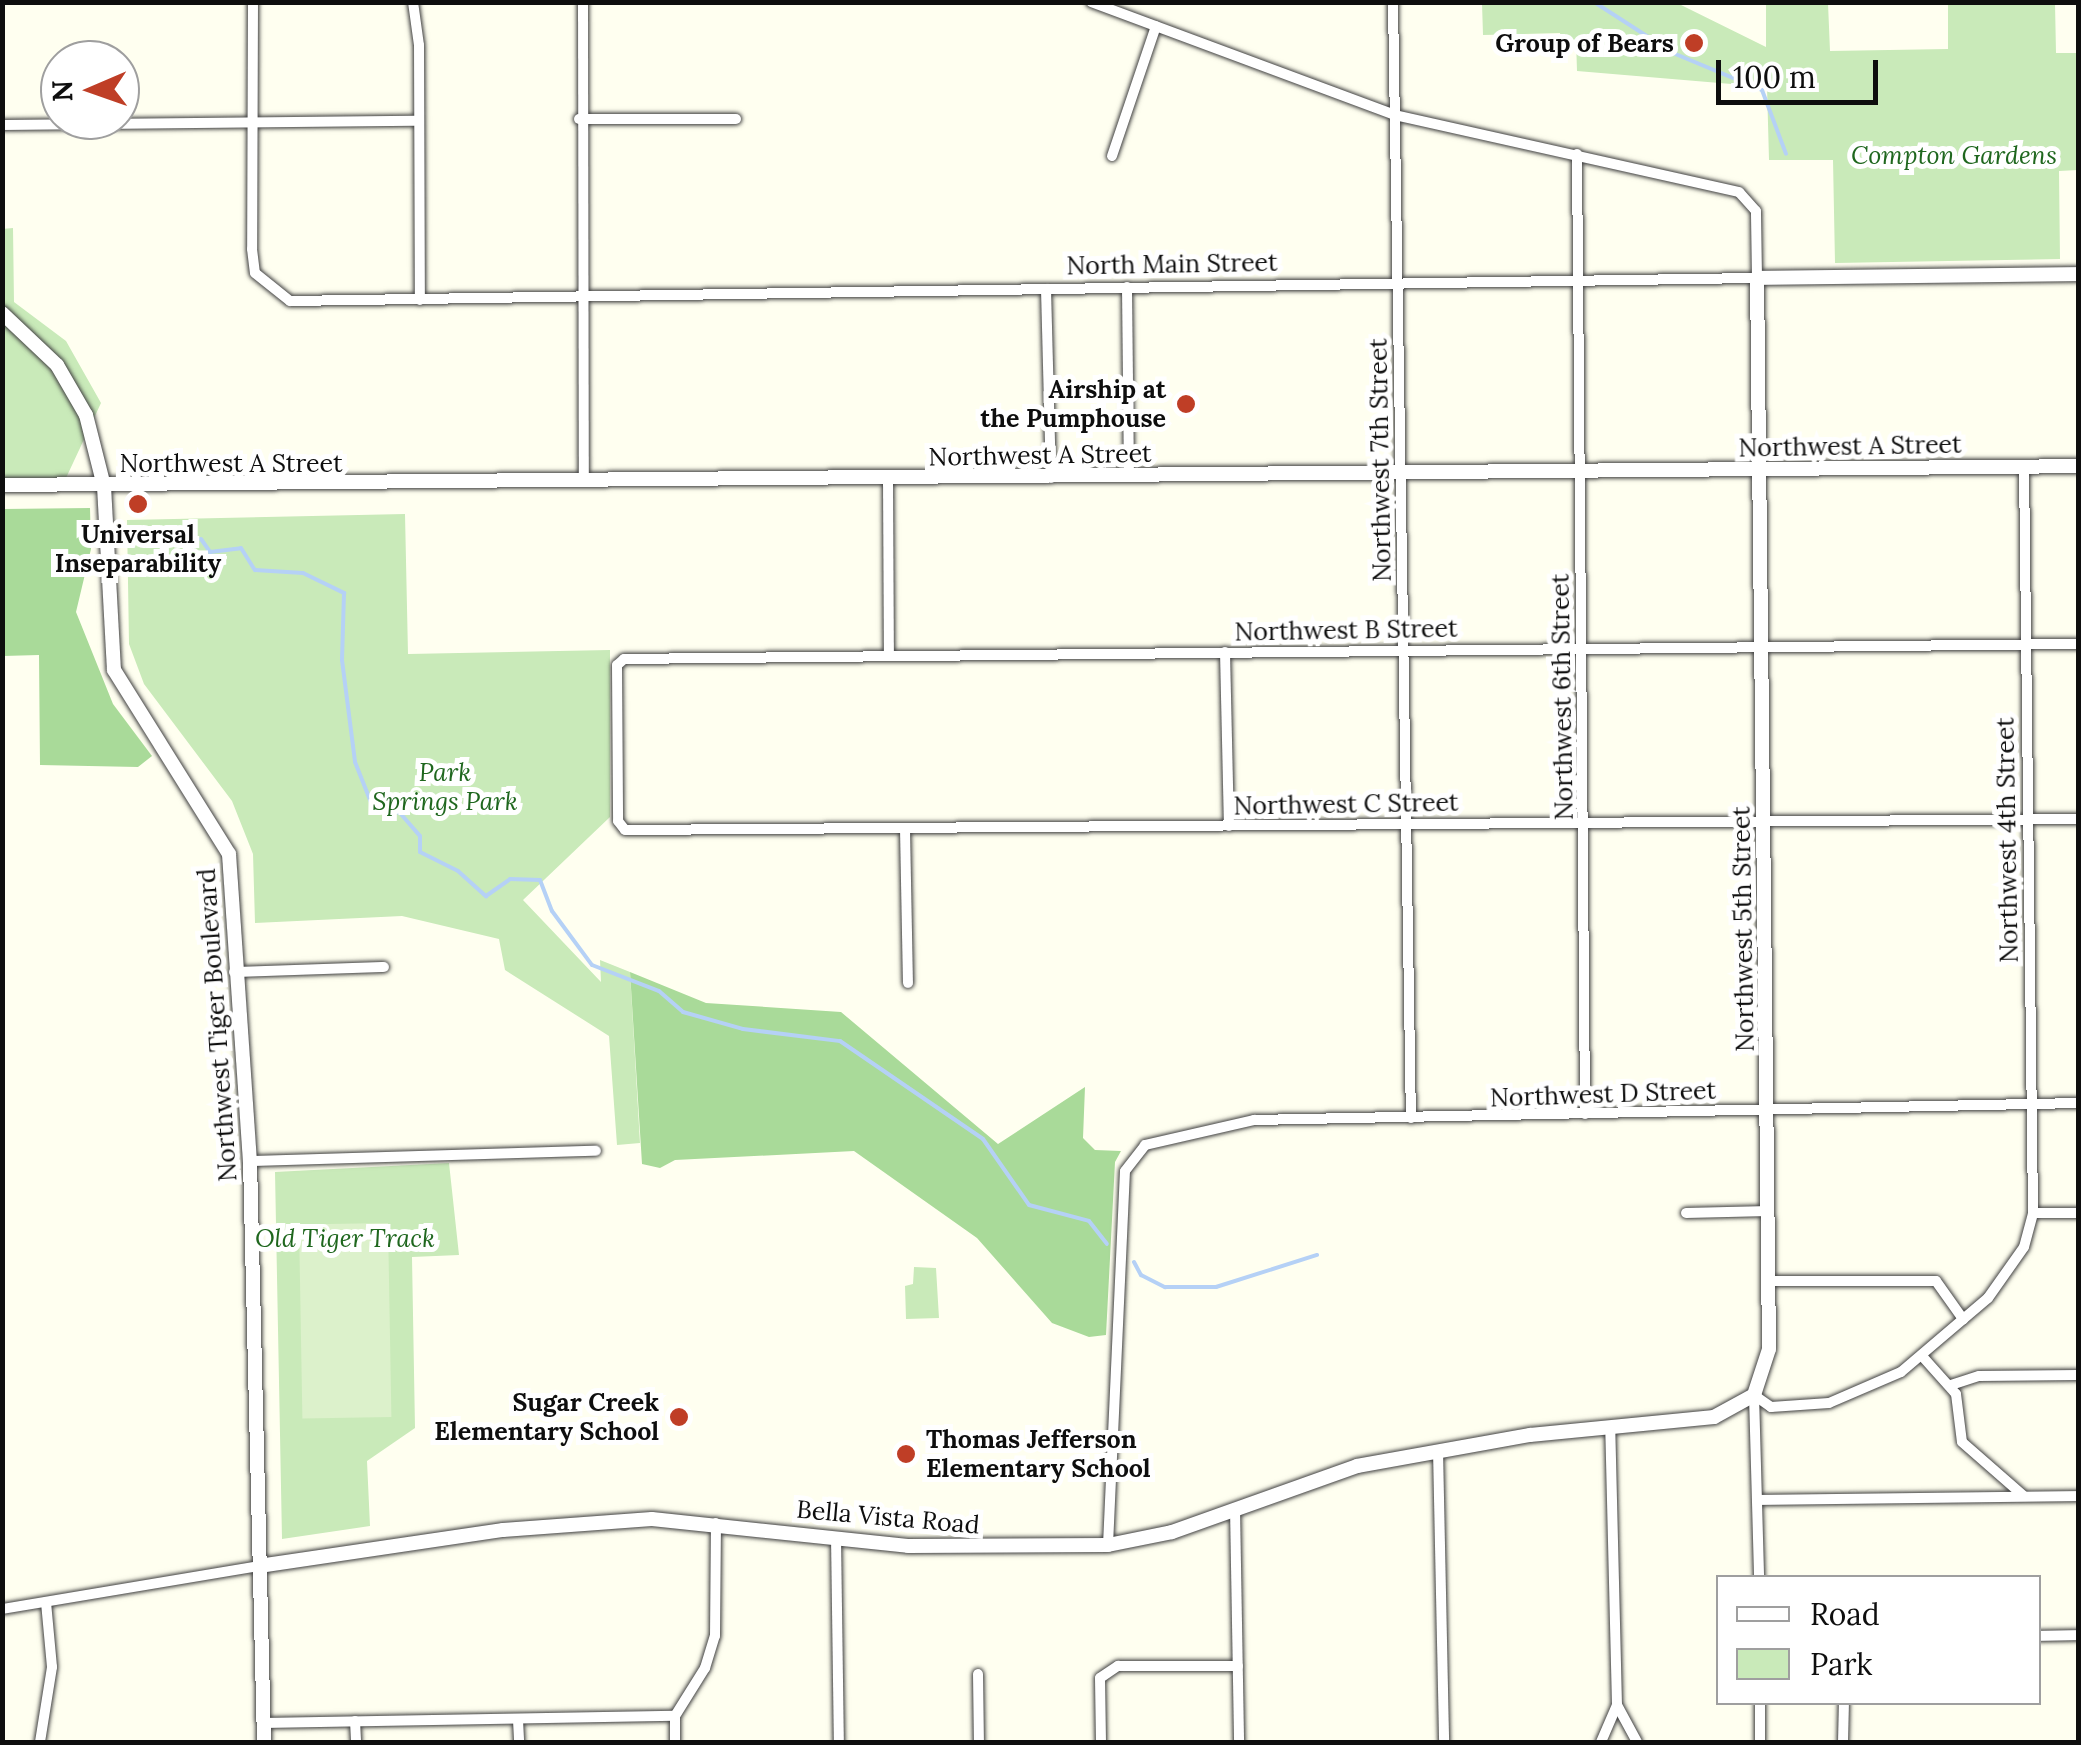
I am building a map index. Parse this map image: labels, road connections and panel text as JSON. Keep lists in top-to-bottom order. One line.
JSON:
{"streets":{"street":["North Main Street","Northwest A Street","Northwest 7th Street","Northwest B Street","Northwest 6th Street","Northwest C Street","Northwest 4th Street","Northwest 5th Street","Northwest Tiger Boulevard","Northwest D Street","Bella Vista Road"]},"crossings":[["North Main Street","Northwest 7th Street"],["North Main Street","Northwest 6th Street"],["North Main Street","Northwest 5th Street"],["Northwest A Street","Northwest 7th Street"],["Northwest A Street","Northwest 6th Street"],["Northwest A Street","Northwest 4th Street"],["Northwest A Street","Northwest 5th Street"],["Northwest A Street","Northwest Tiger Boulevard"],["Northwest 7th Street","Northwest B Street"],["Northwest 7th Street","Northwest C Street"],["Northwest 7th Street","Northwest D Street"],["Northwest B Street","Northwest 6th Street"],["Northwest B Street","Northwest C Street"],["Northwest B Street","Northwest 4th Street"],["Northwest B Street","Northwest 5th Street"],["Northwest 6th Street","Northwest C Street"],["Northwest 6th Street","Northwest D Street"],["Northwest C Street","Northwest 4th Street"],["Northwest C Street","Northwest 5th Street"],["Northwest 4th Street","Northwest D Street"],["Northwest 5th Street","Northwest D Street"],["Northwest 5th Street","Bella Vista Road"],["Northwest Tiger Boulevard","Bella Vista Road"],["Northwest D Street","Bella Vista Road"]],"parks":["Compton Gardens","Park Springs Park","Old Tiger Track"],"places":["Group of Bears","Airship at the Pumphouse","Universal Inseparability","Sugar Creek Elementary School","Thomas Jefferson Elementary School"],"legend":["Road","Park"],"scale_bar":"100 m","north":"left"}
